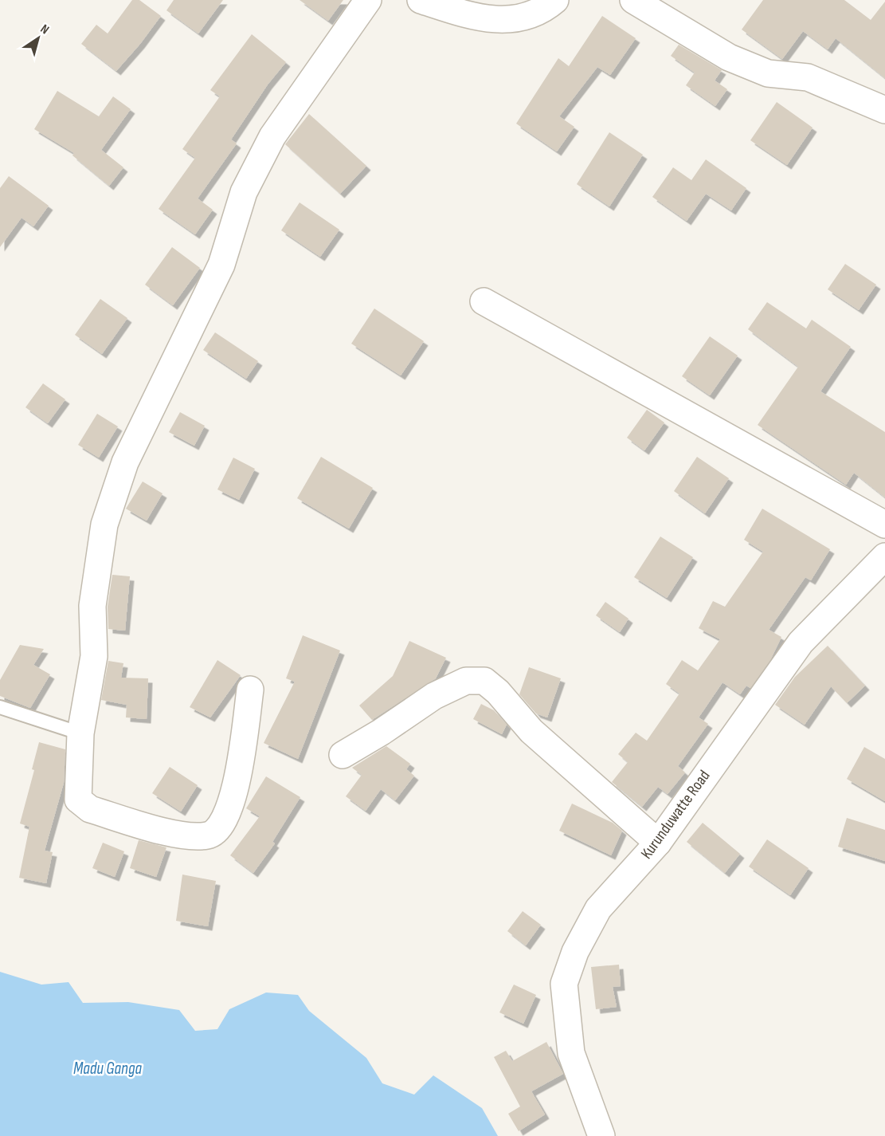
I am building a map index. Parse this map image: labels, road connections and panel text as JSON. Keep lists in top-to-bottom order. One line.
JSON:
{"streets":{"street":["Kurunduwatte Road"]},"water":["Madu Ganga"],"north":"top right"}
